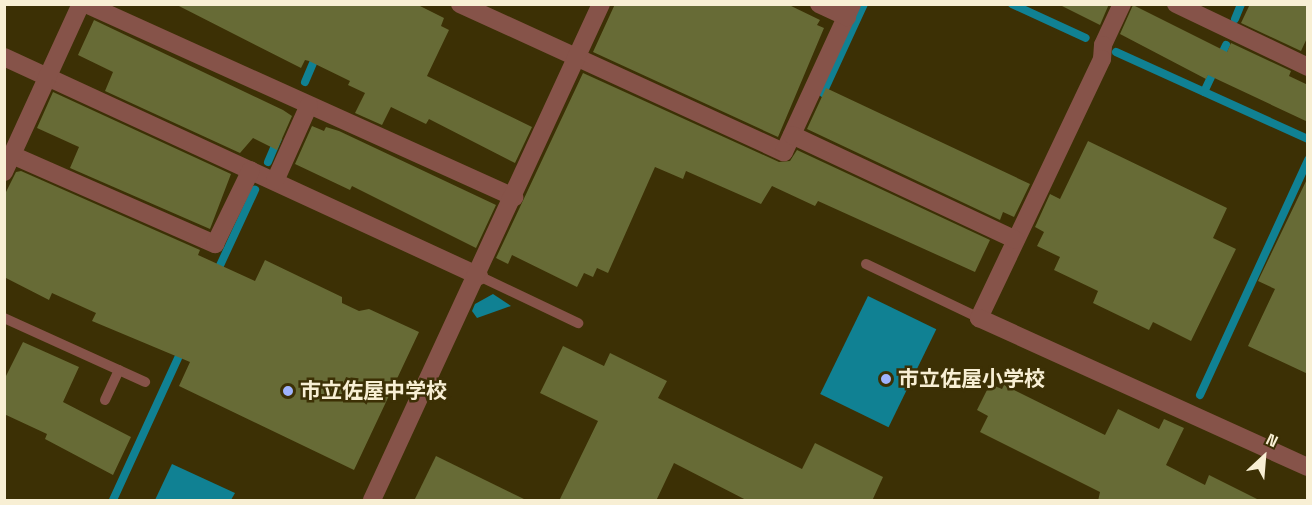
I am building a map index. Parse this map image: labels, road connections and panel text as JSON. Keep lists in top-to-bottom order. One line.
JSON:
{"places":["市立佐屋小学校","市立佐屋中学校"],"north":"top right"}
